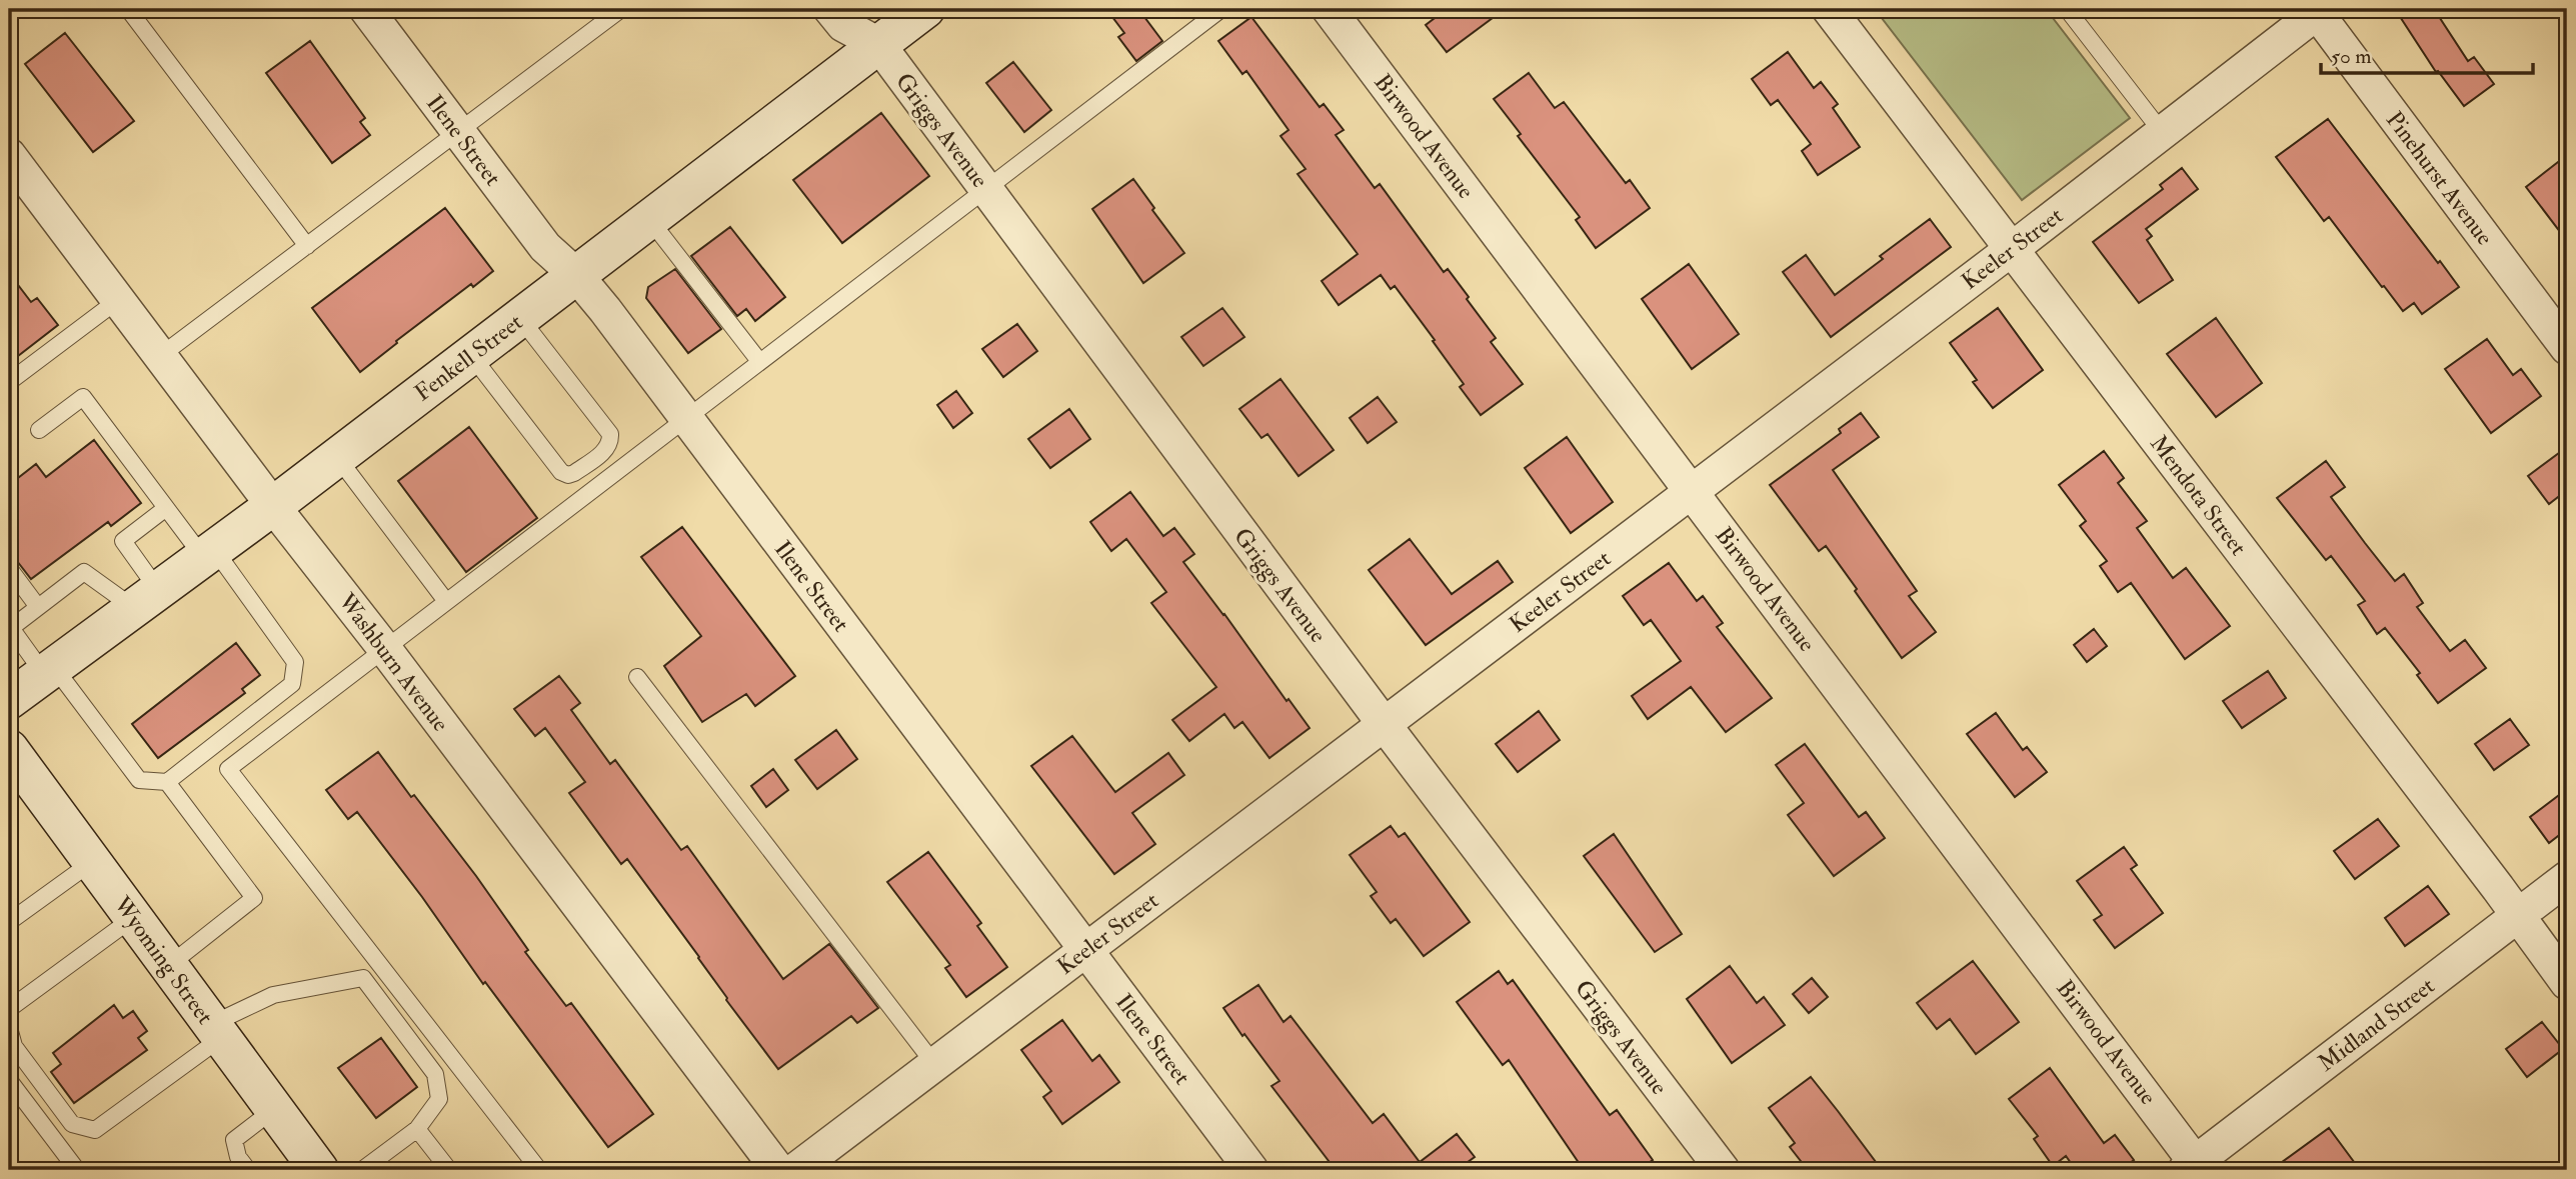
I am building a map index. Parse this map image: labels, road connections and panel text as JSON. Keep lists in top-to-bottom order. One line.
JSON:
{"streets":{"street":["Griggs Avenue","Birwood Avenue","Ilene Street","Pinehurst Avenue","Keeler Street","Fenkell Street","Mendota Street","Washburn Avenue","Wyoming Street","Midland Street"]},"crossings":[["Griggs Avenue","Keeler Street"],["Griggs Avenue","Fenkell Street"],["Birwood Avenue","Keeler Street"],["Birwood Avenue","Midland Street"],["Ilene Street","Keeler Street"],["Ilene Street","Fenkell Street"],["Pinehurst Avenue","Keeler Street"],["Keeler Street","Mendota Street"],["Fenkell Street","Washburn Avenue"],["Mendota Street","Midland Street"]],"scale_bar":"50 m"}
